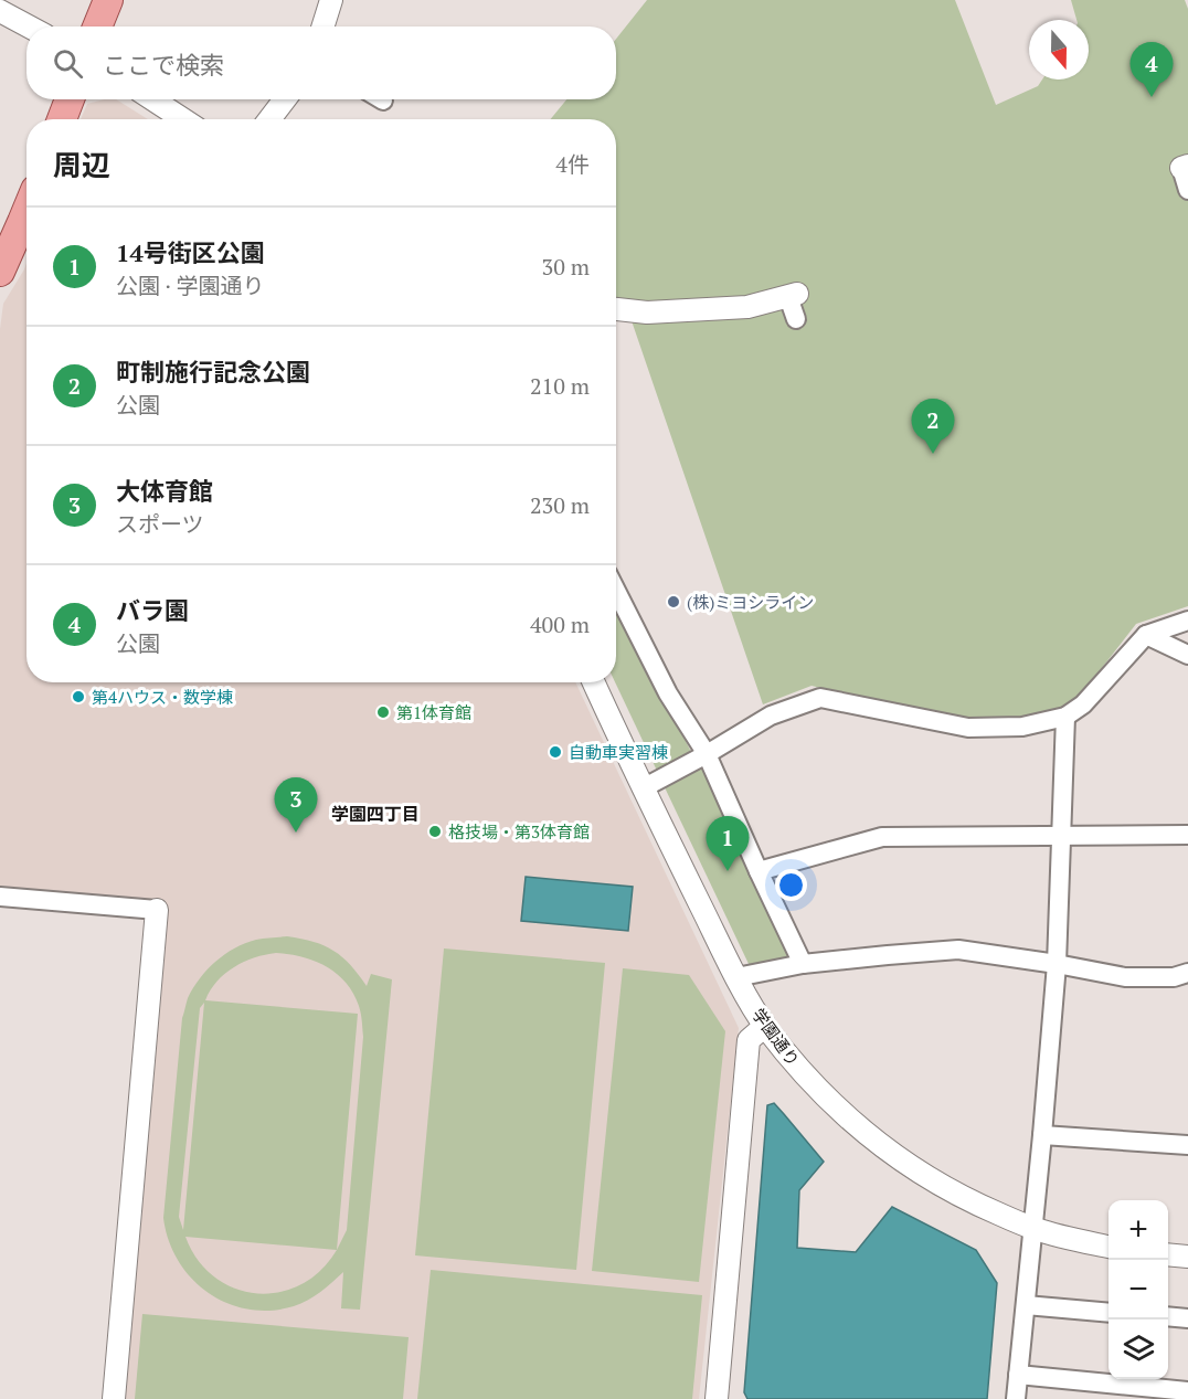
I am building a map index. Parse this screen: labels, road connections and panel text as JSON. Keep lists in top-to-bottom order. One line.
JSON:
{"streets":{"street":["学園通り"]},"districts":["学園四丁目"],"places":["(株)ミヨシライン","第4ハウス・数学棟","第1体育館","自動車実習棟","格技場・第3体育館"],"north":"bottom","page":{"search":"ここで検索","pins":["4","2","3","1"],"heading":["周辺","4件"],"list":[{"mark":"1","name":"14号街区公園","note":"公園 · 学園通り","value":"30 m"},{"mark":"2","name":"町制施行記念公園","note":"公園","value":"210 m"},{"mark":"3","name":"大体育館","note":"スポーツ","value":"230 m"},{"mark":"4","name":"バラ園","note":"公園","value":"400 m"}],"map_buttons":["+","−"]}}
